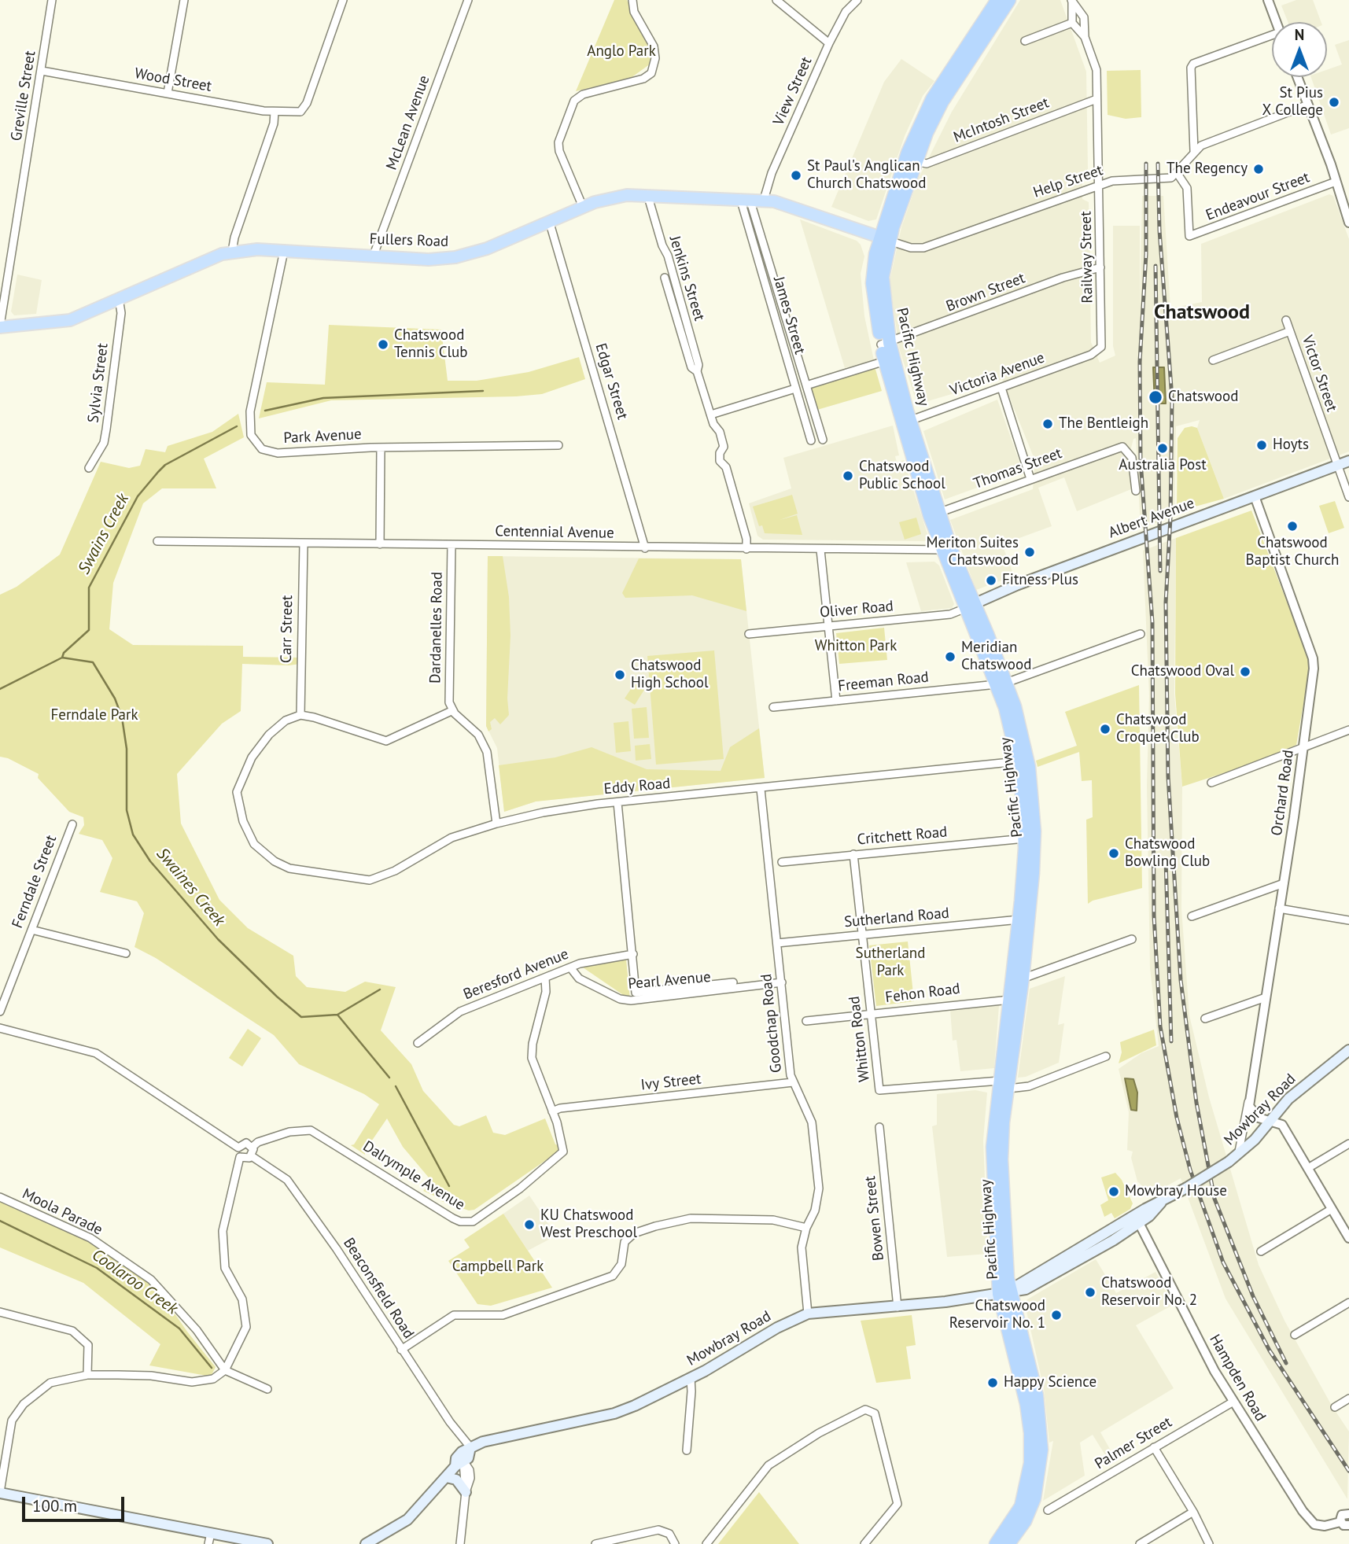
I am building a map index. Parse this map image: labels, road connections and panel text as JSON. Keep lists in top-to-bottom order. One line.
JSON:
{"streets":{"highway":["Pacific Highway"],"main road":["Fullers Road","Albert Avenue","Mowbray Road"],"street":["Wood Street","View Street","Greville Street","McIntosh Street","McLean Avenue","Help Street","Endeavour Street","Railway Street","Jenkins Street","Brown Street","James Street","Victor Street","Victoria Avenue","Edgar Street","Sylvia Street","Park Avenue","Thomas Street","Centennial Avenue","Oliver Road","Dardanelles Road","Carr Street","Freeman Road","Eddy Road","Orchard Road","Critchett Road","Ferndale Street","Sutherland Road","Beresford Avenue","Pearl Avenue","Fehon Road","Goodchap Road","Whitton Road","Ivy Street","Dalrymple Avenue","Moola Parade","Bowen Street","Beaconsfield Road","Hampden Road","Palmer Street"]},"crossings":[["Wood Street","Greville Street"],["View Street","Fullers Road"],["Greville Street","Fullers Road"],["McIntosh Street","Railway Street"],["McIntosh Street","Pacific Highway"],["McLean Avenue","Fullers Road"],["Help Street","Endeavour Street"],["Help Street","Fullers Road"],["Help Street","Railway Street"],["Help Street","Pacific Highway"],["Fullers Road","Jenkins Street"],["Fullers Road","James Street"],["Fullers Road","Pacific Highway"],["Fullers Road","Edgar Street"],["Fullers Road","Sylvia Street"],["Fullers Road","Park Avenue"],["Railway Street","Brown Street"],["Railway Street","Victoria Avenue"],["Jenkins Street","Centennial Avenue"],["Brown Street","Pacific Highway"],["Pacific Highway","Victoria Avenue"],["Pacific Highway","Thomas Street"],["Pacific Highway","Albert Avenue"],["Pacific Highway","Centennial Avenue"],["Pacific Highway","Oliver Road"],["Pacific Highway","Freeman Road"],["Pacific Highway","Eddy Road"],["Pacific Highway","Critchett Road"],["Pacific Highway","Sutherland Road"],["Pacific Highway","Fehon Road"],["Pacific Highway","Whitton Road"],["Pacific Highway","Mowbray Road"],["Victor Street","Albert Avenue"],["Edgar Street","Centennial Avenue"],["Albert Avenue","Oliver Road"],["Albert Avenue","Orchard Road"],["Centennial Avenue","Dardanelles Road"],["Centennial Avenue","Carr Street"],["Carr Street","Eddy Road"],["Eddy Road","Goodchap Road"],["Orchard Road","Mowbray Road"],["Critchett Road","Whitton Road"],["Sutherland Road","Goodchap Road"],["Sutherland Road","Whitton Road"],["Beresford Avenue","Pearl Avenue"],["Beresford Avenue","Dalrymple Avenue"],["Pearl Avenue","Goodchap Road"],["Fehon Road","Whitton Road"],["Goodchap Road","Ivy Street"],["Goodchap Road","Mowbray Road"],["Ivy Street","Dalrymple Avenue"],["Mowbray Road","Bowen Street"],["Mowbray Road","Beaconsfield Road"],["Mowbray Road","Hampden Road"],["Dalrymple Avenue","Beaconsfield Road"],["Hampden Road","Palmer Street"]],"districts":["Chatswood"],"water":["Swains Creek","Swaines Creek","Coolaroo Creek"],"parks":["Anglo Park","Whitton Park","Ferndale Park","Sutherland Park","Campbell Park"],"places":["St Pius X College","The Regency","St Paul's Anglican Church Chatswood","Chatswood Tennis Club","Chatswood","The Bentleigh","Hoyts","Australia Post","Chatswood Public School","Chatswood Baptist Church","Meriton Suites Chatswood","Fitness Plus","Meridian Chatswood","Chatswood Oval","Chatswood High School","Chatswood Croquet Club","Chatswood Bowling Club","Mowbray House","KU Chatswood West Preschool","Chatswood Reservoir No. 2","Chatswood Reservoir No. 1","Happy Science"],"scale_bar":"100 m","north":"top"}
